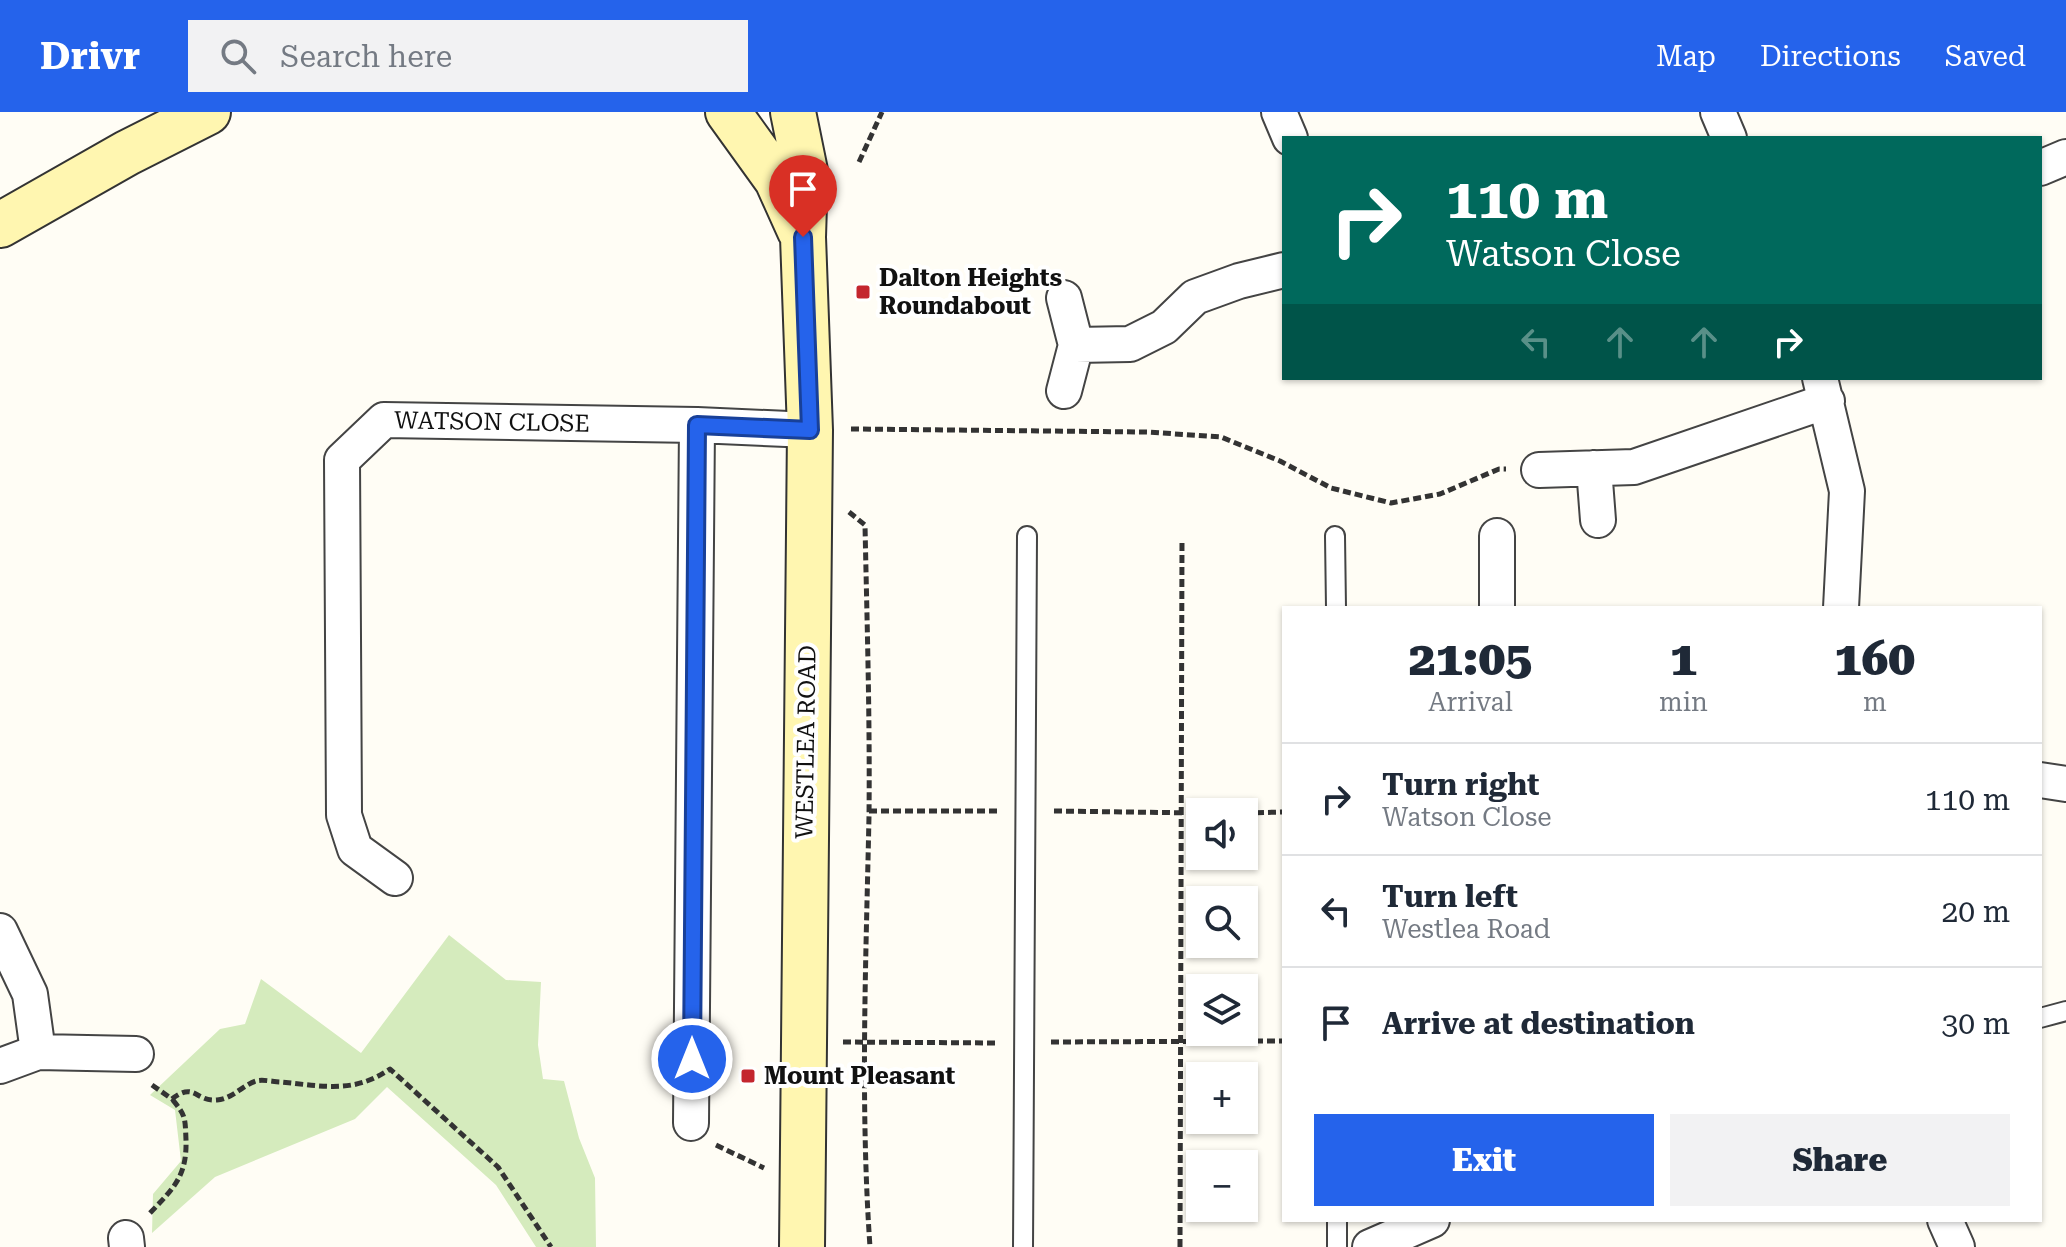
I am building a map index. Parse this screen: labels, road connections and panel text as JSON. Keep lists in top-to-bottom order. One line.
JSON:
{"streets":{"main road":["WESTLEA ROAD"],"street":["WATSON CLOSE"]},"crossings":[["WATSON CLOSE","WESTLEA ROAD"]],"places":{"transit":["Dalton Heights Roundabout","Mount Pleasant"]},"page":{"header":"Drivr","search":"Search here","nav":["Map","Directions","Saved"],"turn":["110 m","Watson Close"],"eta":["21:05","Arrival","1","min","160","m"],"list":[{"name":"Turn right","note":"Watson Close","value":"110 m"},{"name":"Turn left","note":"Westlea Road","value":"20 m"},{"name":"Arrive at destination","value":"30 m"}],"map_buttons":["+","−"],"buttons":["Exit","Share"]}}
